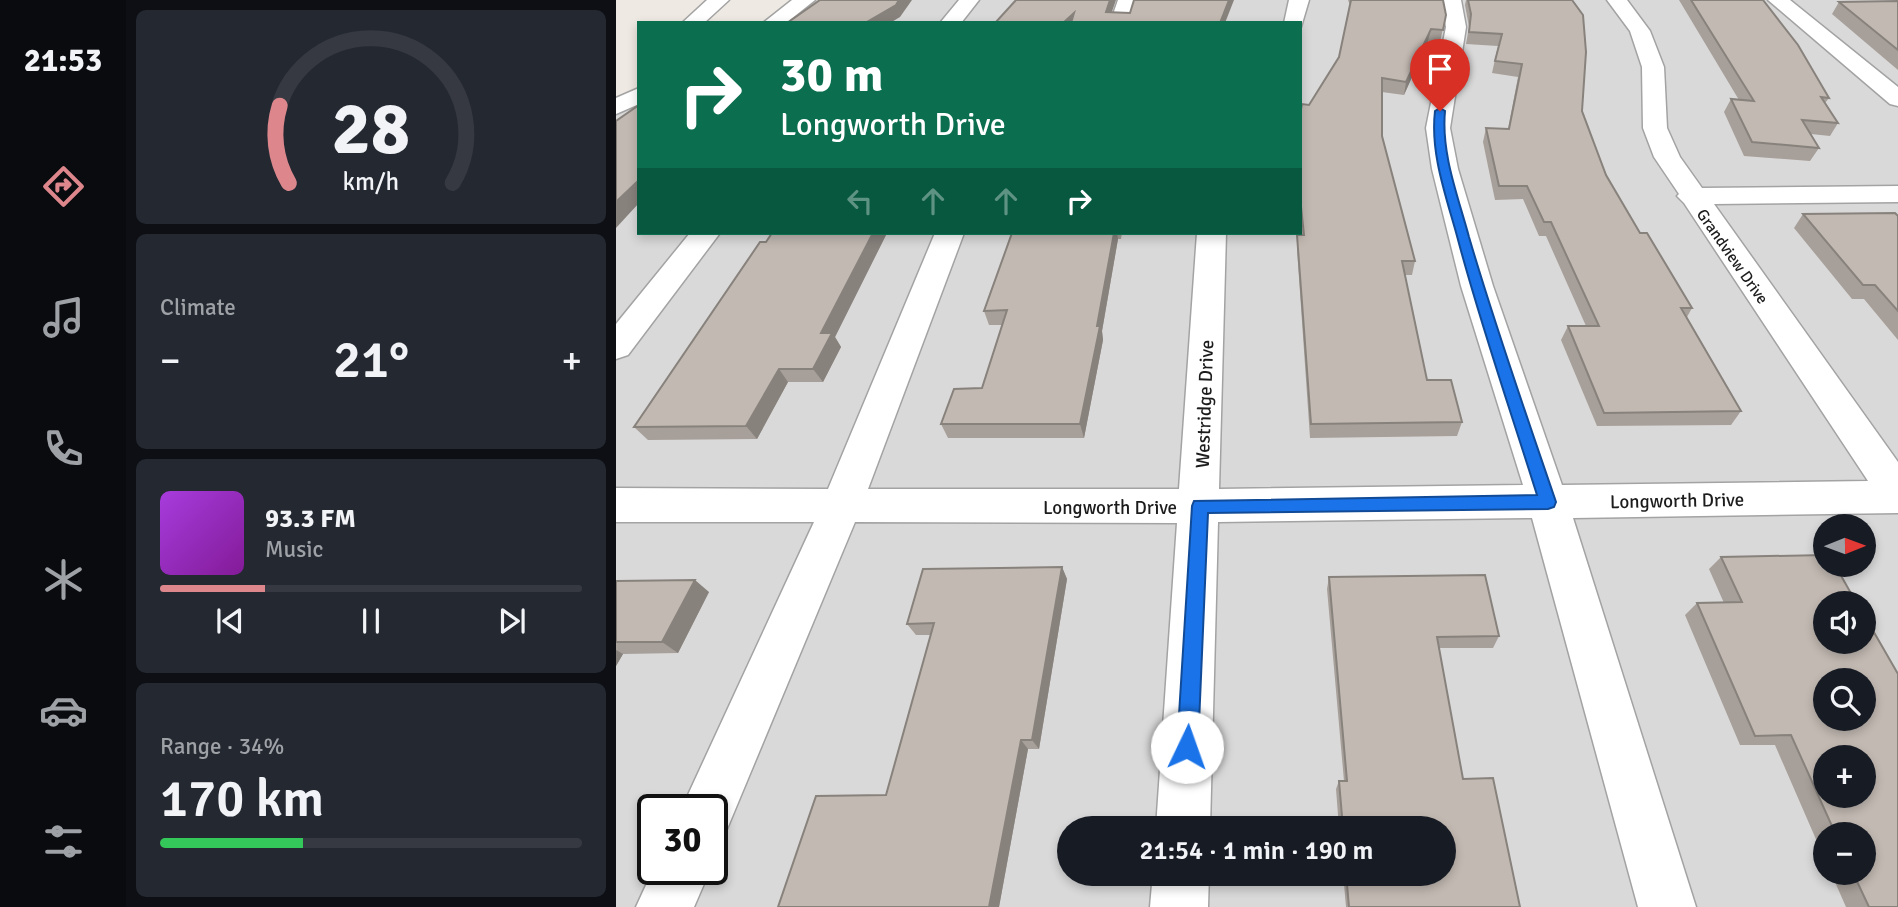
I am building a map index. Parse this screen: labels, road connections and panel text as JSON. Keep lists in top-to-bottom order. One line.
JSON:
{"streets":{"street":["Grandview Drive","Westridge Drive","Longworth Drive"]},"crossings":[["Grandview Drive","Longworth Drive"],["Westridge Drive","Longworth Drive"]],"north":"right","page":{"tabs":"21:53","turn":["30 m","Longworth Drive"],"tile":["Climate",["Range · 34%","170 km"]],"heat":["−","21°","+"],"song":["93.3 FM","Music"],"map_buttons":["+","−"],"limit":"30","trip":"21:54 · 1 min · 190 m","gauge":["28","km/h"]}}
